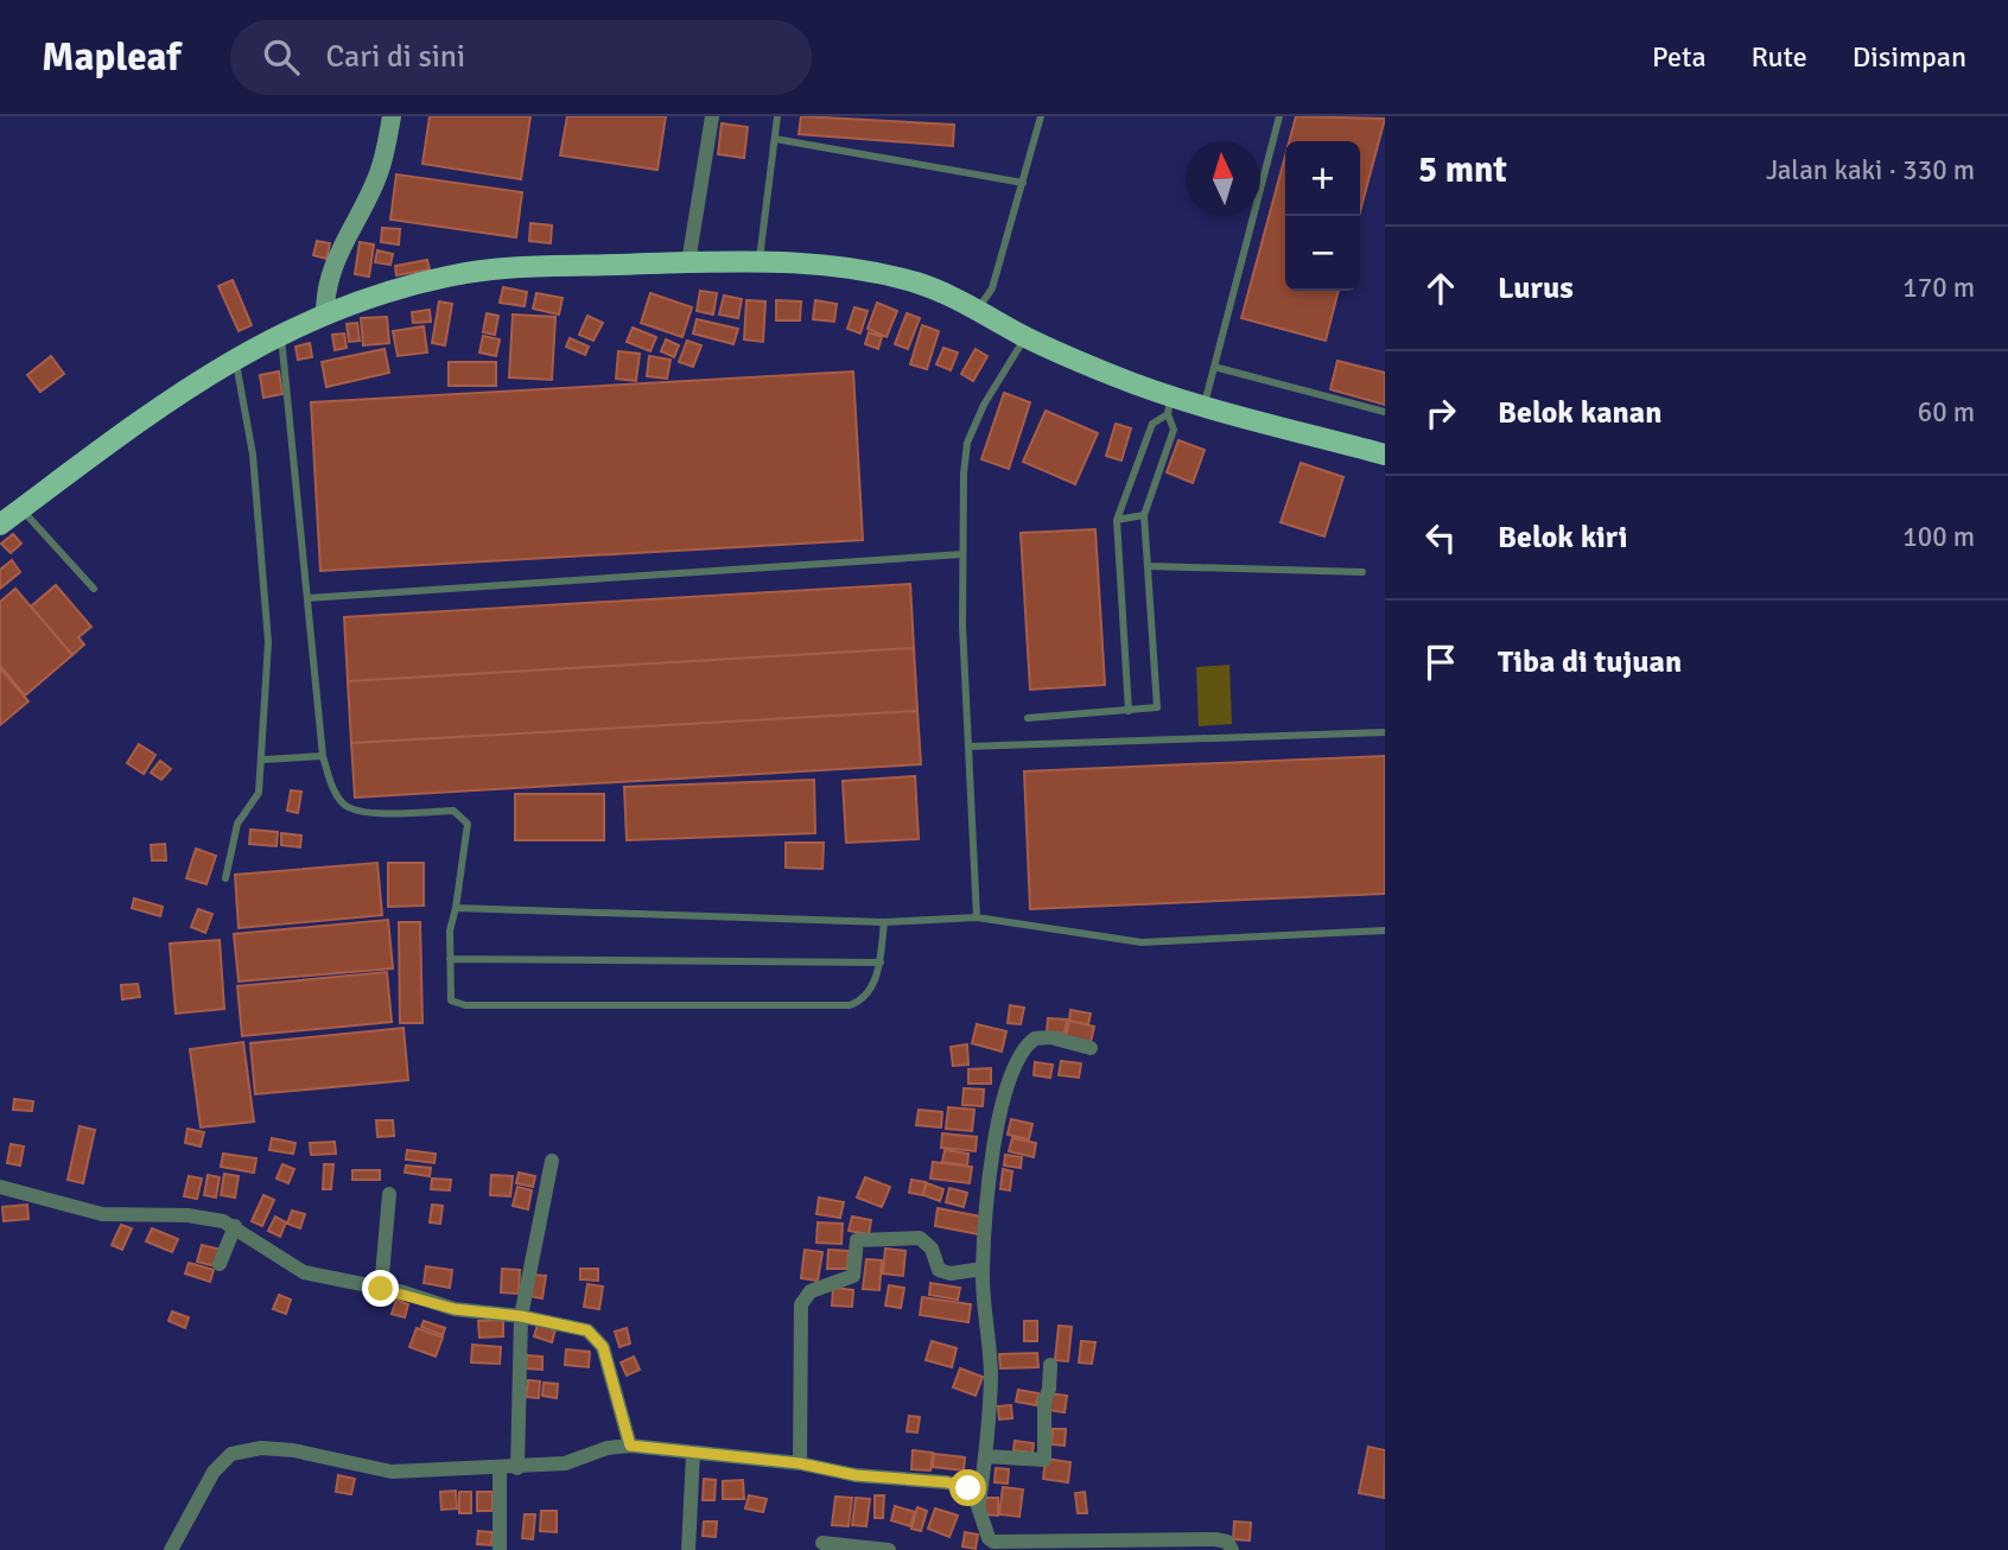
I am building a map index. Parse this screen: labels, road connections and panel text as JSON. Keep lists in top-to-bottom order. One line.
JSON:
{"north":"top","page":{"header":"Mapleaf","search":"Cari di sini","nav":["Peta","Rute","Disimpan"],"heading":["5 mnt","Jalan kaki · 330 m"],"map_buttons":["+","−"],"list":[["Lurus","170 m"],["Belok kanan","60 m"],["Belok kiri","100 m"],"Tiba di tujuan"]}}
